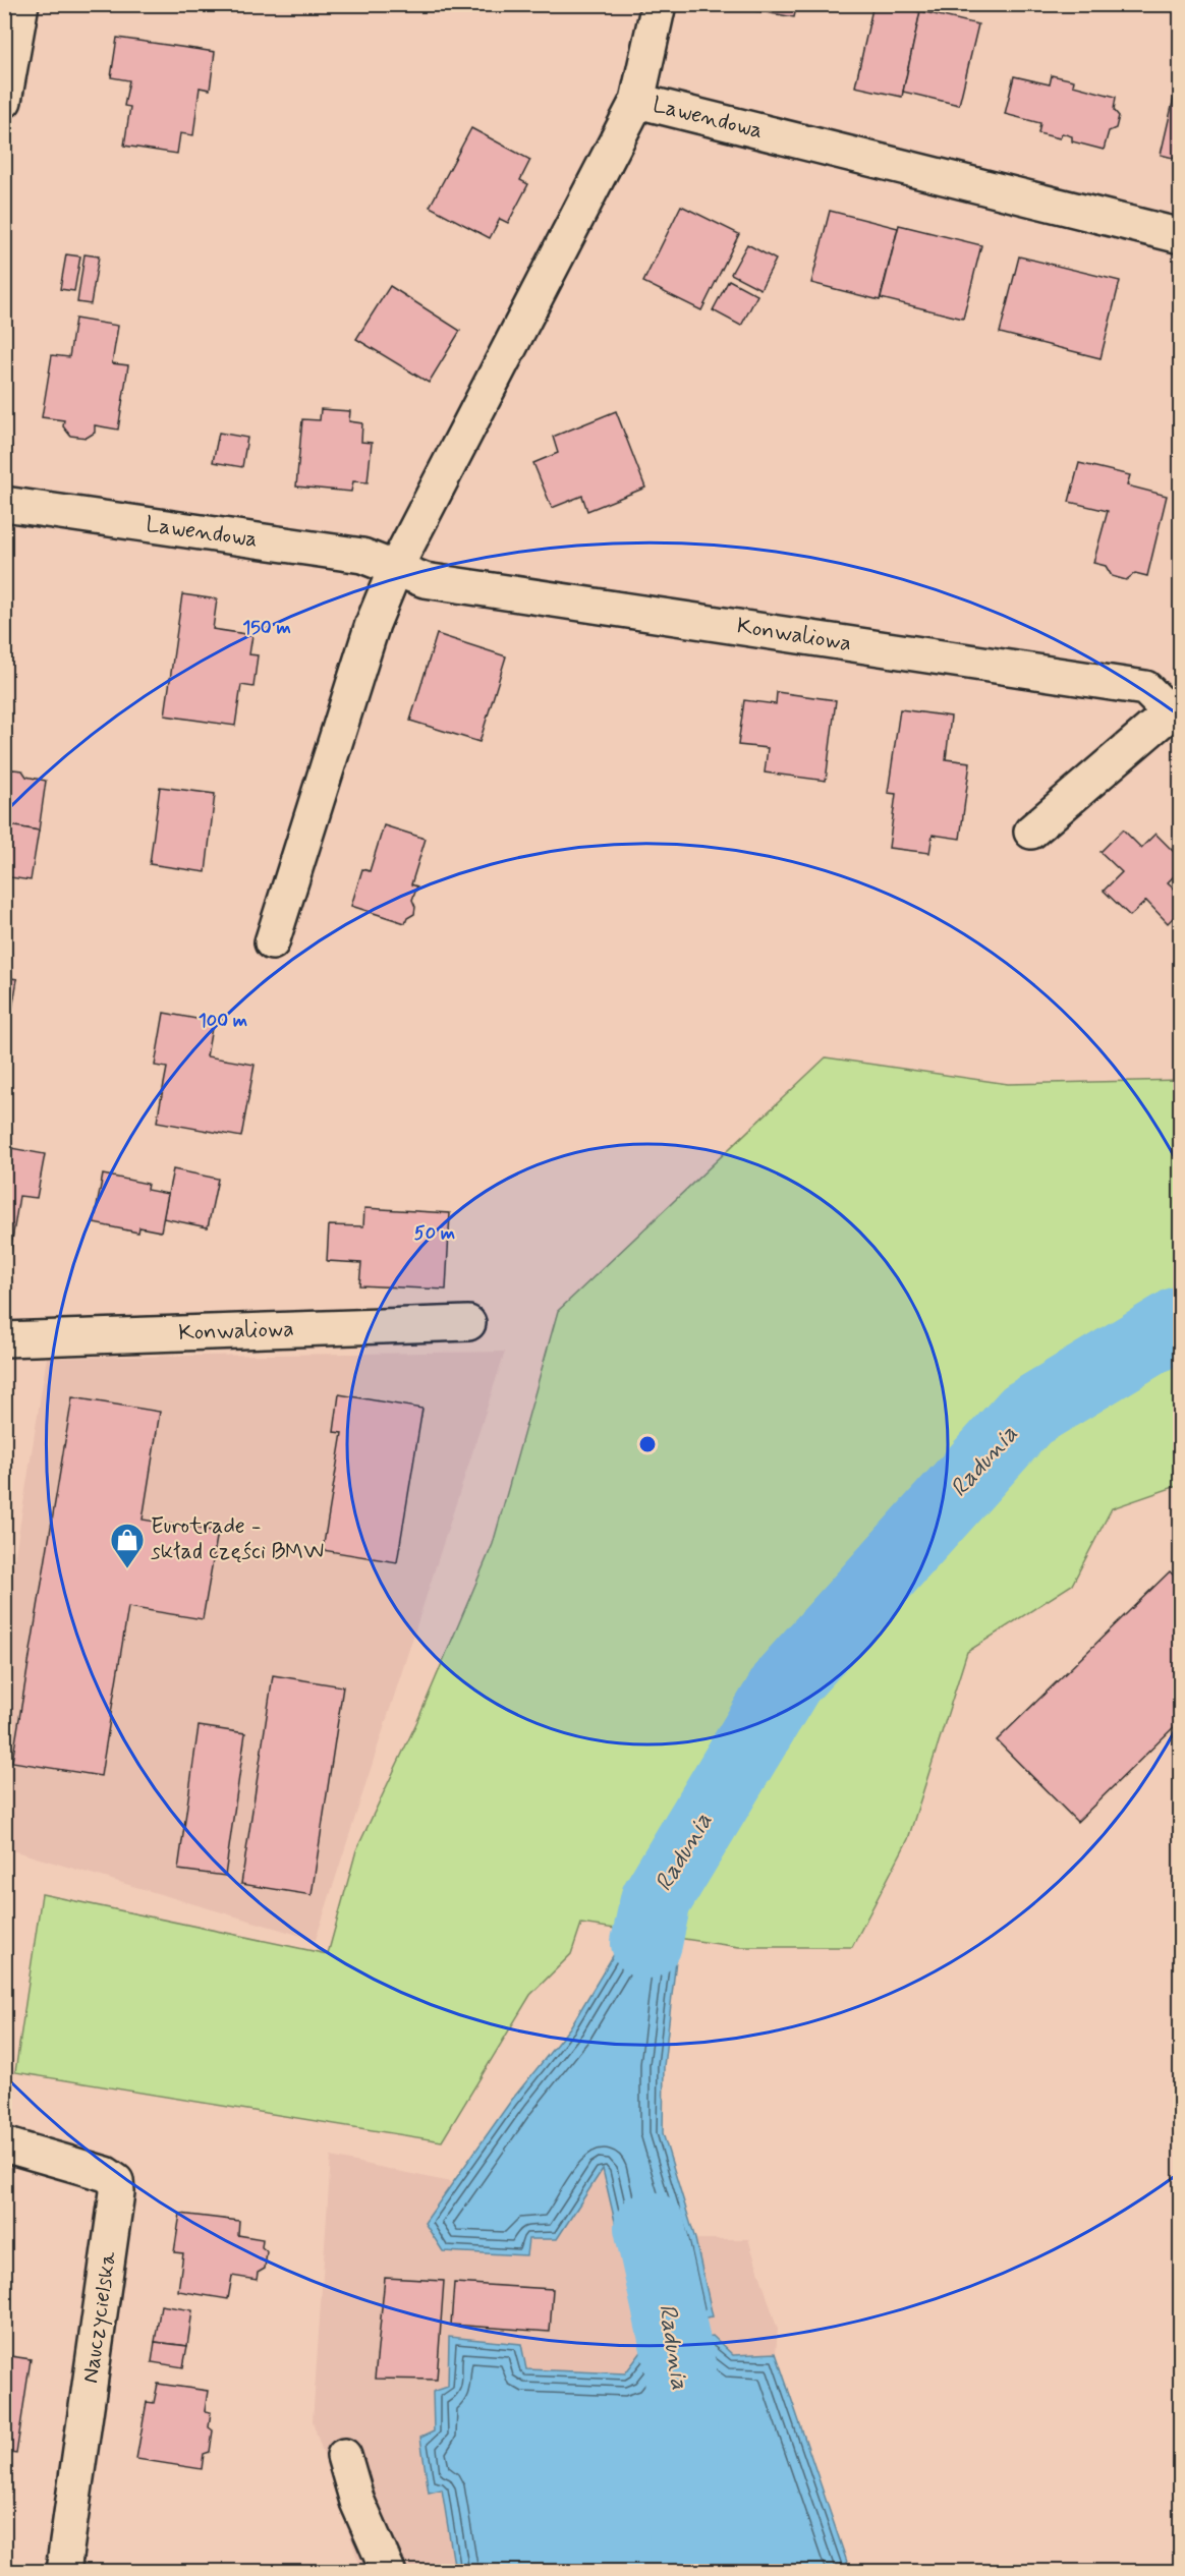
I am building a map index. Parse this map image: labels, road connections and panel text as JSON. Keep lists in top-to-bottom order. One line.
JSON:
{"streets":{"street":["Lawendowa","Konwaliowa","Nauczycielska"]},"crossings":[["Lawendowa","Konwaliowa"]],"water":["Radunia"],"places":{"shop":["Eurotrade - skład części BMW"]},"rings":["150 m","100 m","50 m"]}
